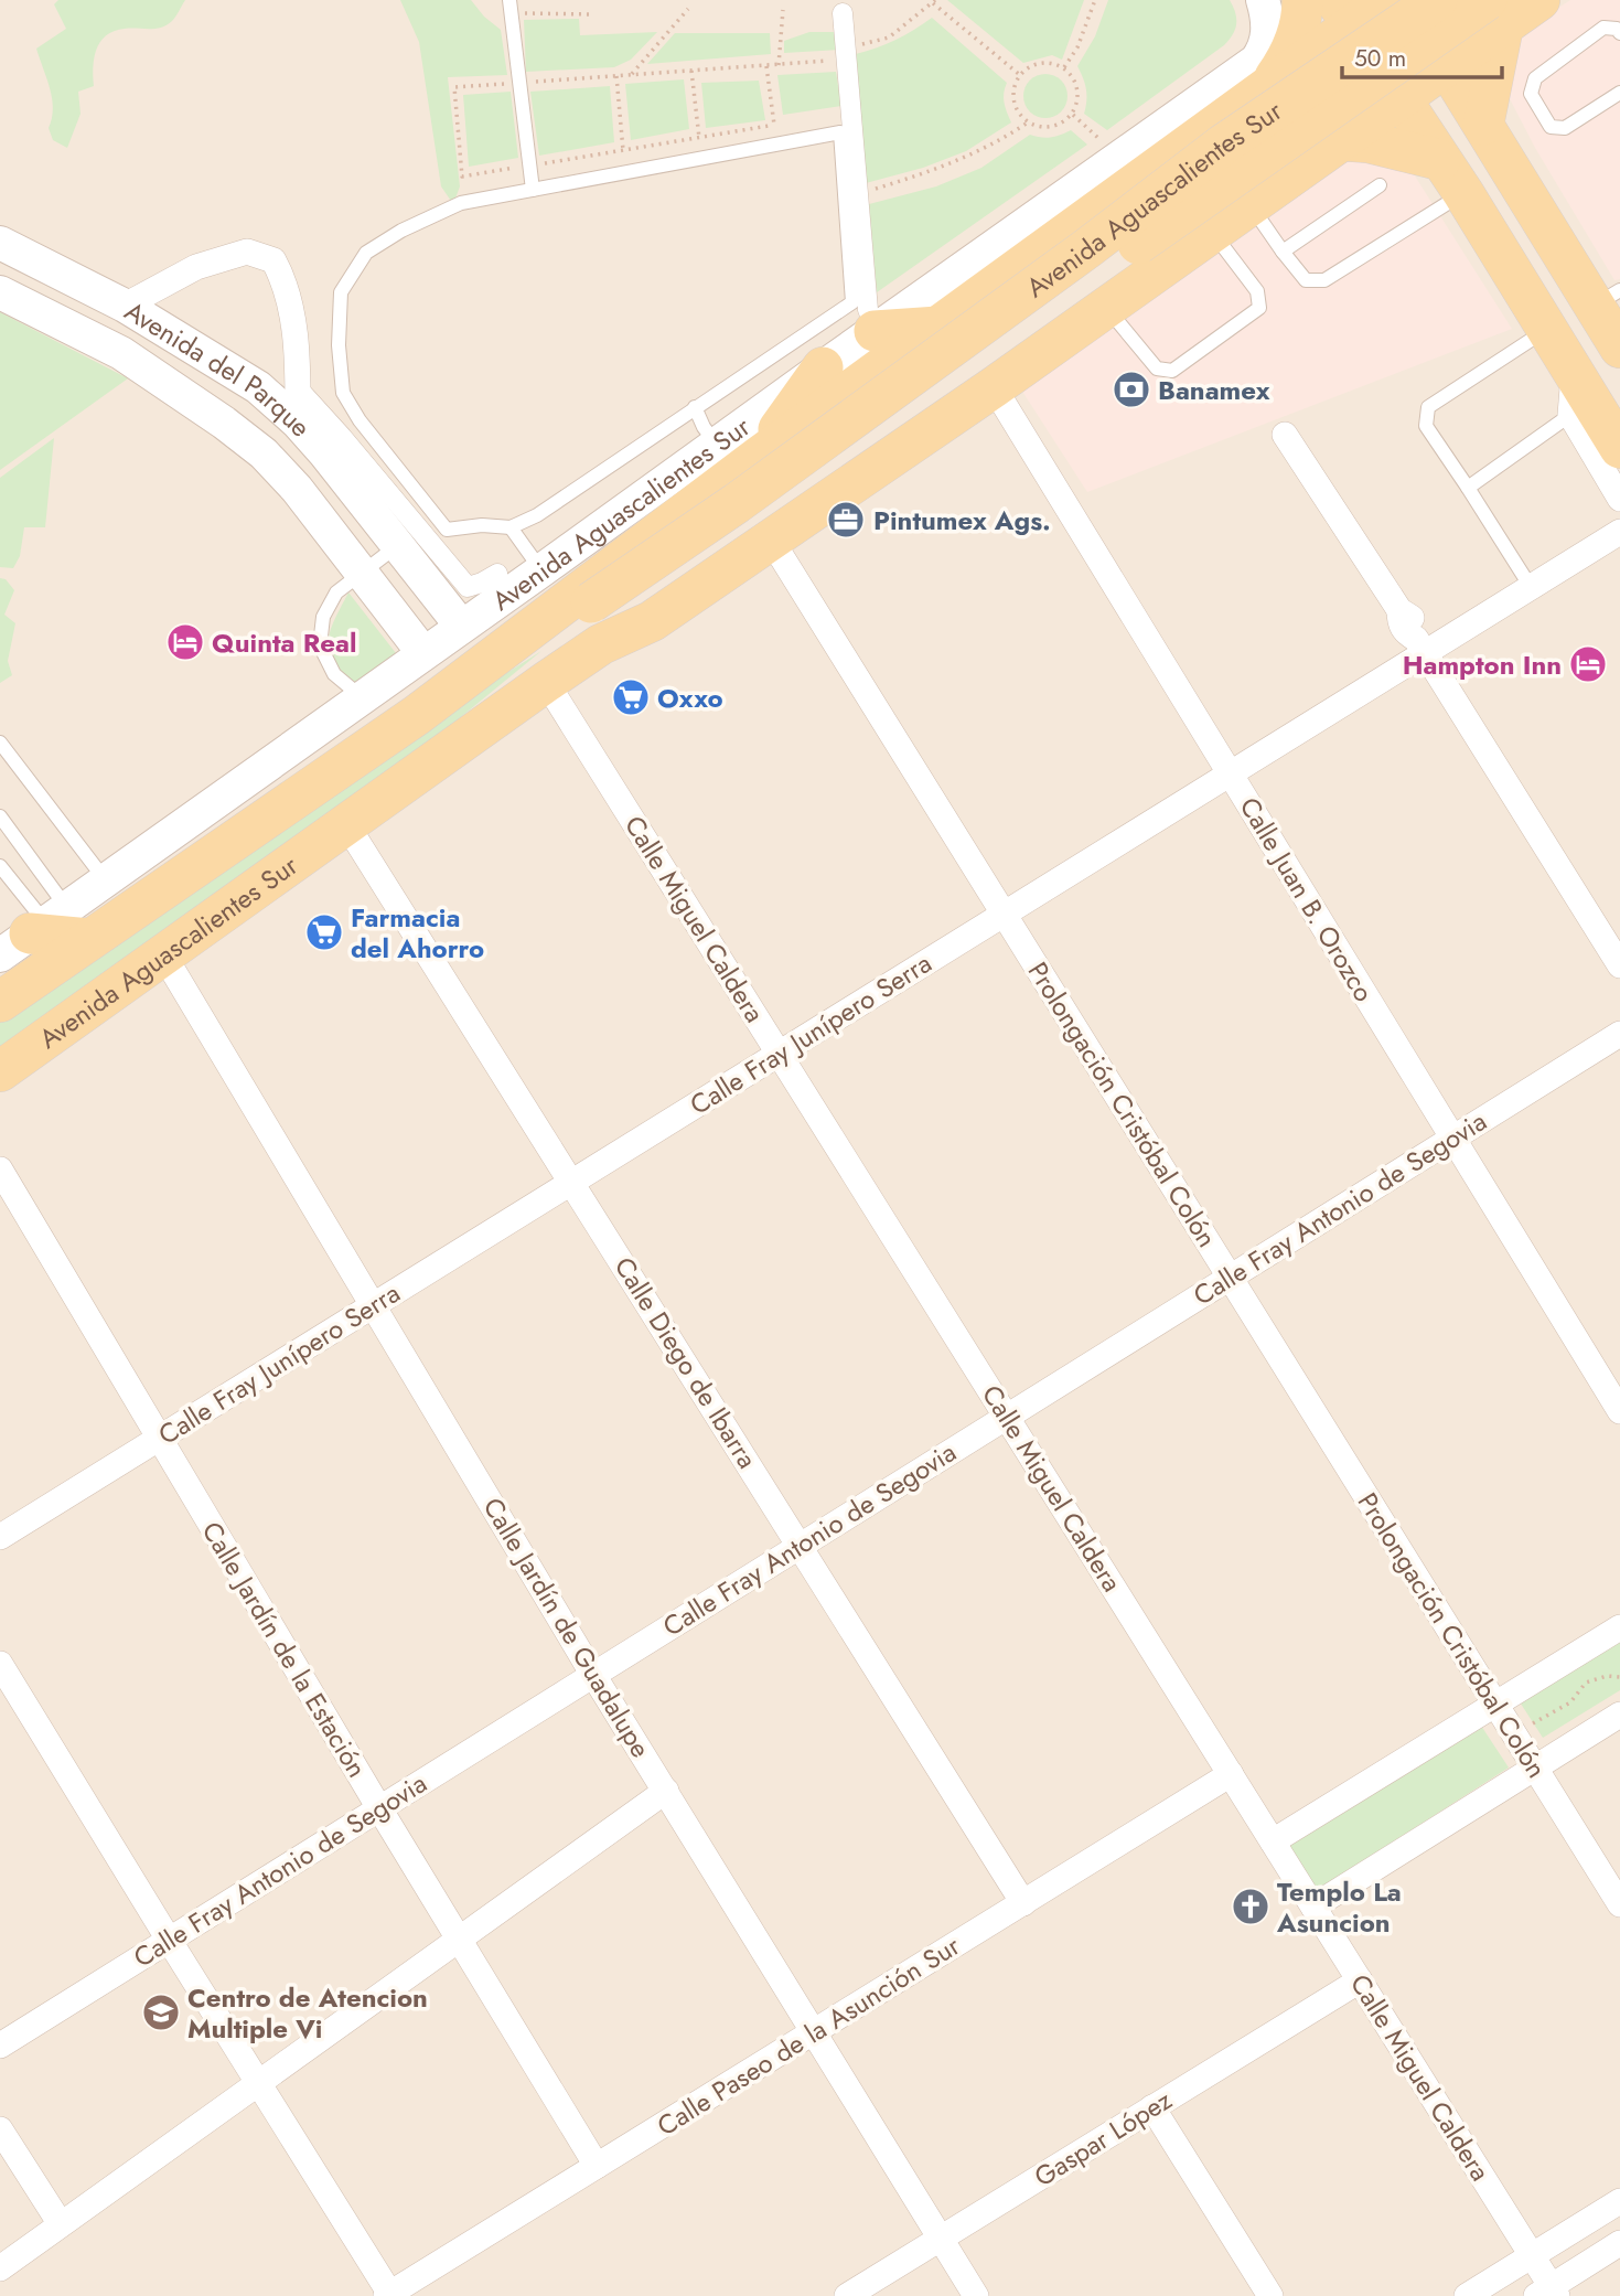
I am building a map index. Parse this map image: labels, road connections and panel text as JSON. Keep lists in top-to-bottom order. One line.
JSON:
{"streets":{"main road":["Avenida Aguascalientes Sur"],"street":["Avenida del Parque","Calle Juan B. Orozco","Calle Miguel Caldera","Calle Fray Junípero Serra","Prolongación Cristóbal Colón","Calle Fray Antonio de Segovia","Calle Diego de Ibarra","Calle Jardín de Guadalupe","Calle Jardín de la Estación","Calle Paseo de la Asunción Sur","Gaspar López"]},"crossings":[["Avenida Aguascalientes Sur","Avenida del Parque"],["Avenida Aguascalientes Sur","Calle Juan B. Orozco"],["Avenida Aguascalientes Sur","Calle Miguel Caldera"],["Avenida Aguascalientes Sur","Prolongación Cristóbal Colón"],["Avenida Aguascalientes Sur","Calle Diego de Ibarra"],["Avenida Aguascalientes Sur","Calle Jardín de Guadalupe"],["Calle Juan B. Orozco","Calle Fray Junípero Serra"],["Calle Juan B. Orozco","Calle Fray Antonio de Segovia"],["Calle Miguel Caldera","Calle Fray Junípero Serra"],["Calle Miguel Caldera","Calle Fray Antonio de Segovia"],["Calle Miguel Caldera","Calle Paseo de la Asunción Sur"],["Calle Miguel Caldera","Gaspar López"],["Calle Fray Junípero Serra","Prolongación Cristóbal Colón"],["Calle Fray Junípero Serra","Calle Diego de Ibarra"],["Calle Fray Junípero Serra","Calle Jardín de Guadalupe"],["Calle Fray Junípero Serra","Calle Jardín de la Estación"],["Prolongación Cristóbal Colón","Calle Fray Antonio de Segovia"],["Calle Fray Antonio de Segovia","Calle Diego de Ibarra"],["Calle Fray Antonio de Segovia","Calle Jardín de Guadalupe"],["Calle Fray Antonio de Segovia","Calle Jardín de la Estación"],["Calle Diego de Ibarra","Calle Paseo de la Asunción Sur"],["Calle Jardín de Guadalupe","Calle Paseo de la Asunción Sur"],["Calle Jardín de Guadalupe","Gaspar López"],["Calle Jardín de la Estación","Calle Paseo de la Asunción Sur"]],"places":{"bank":["Banamex"],"office":["Pintumex Ags."],"hotel":["Quinta Real","Hampton Inn"],"supermarket":["Oxxo","Farmacia del Ahorro"],"church":["Templo La Asuncion"],"school or university":["Centro de Atencion Multiple Vi"]},"scale_bar":"50 m"}
